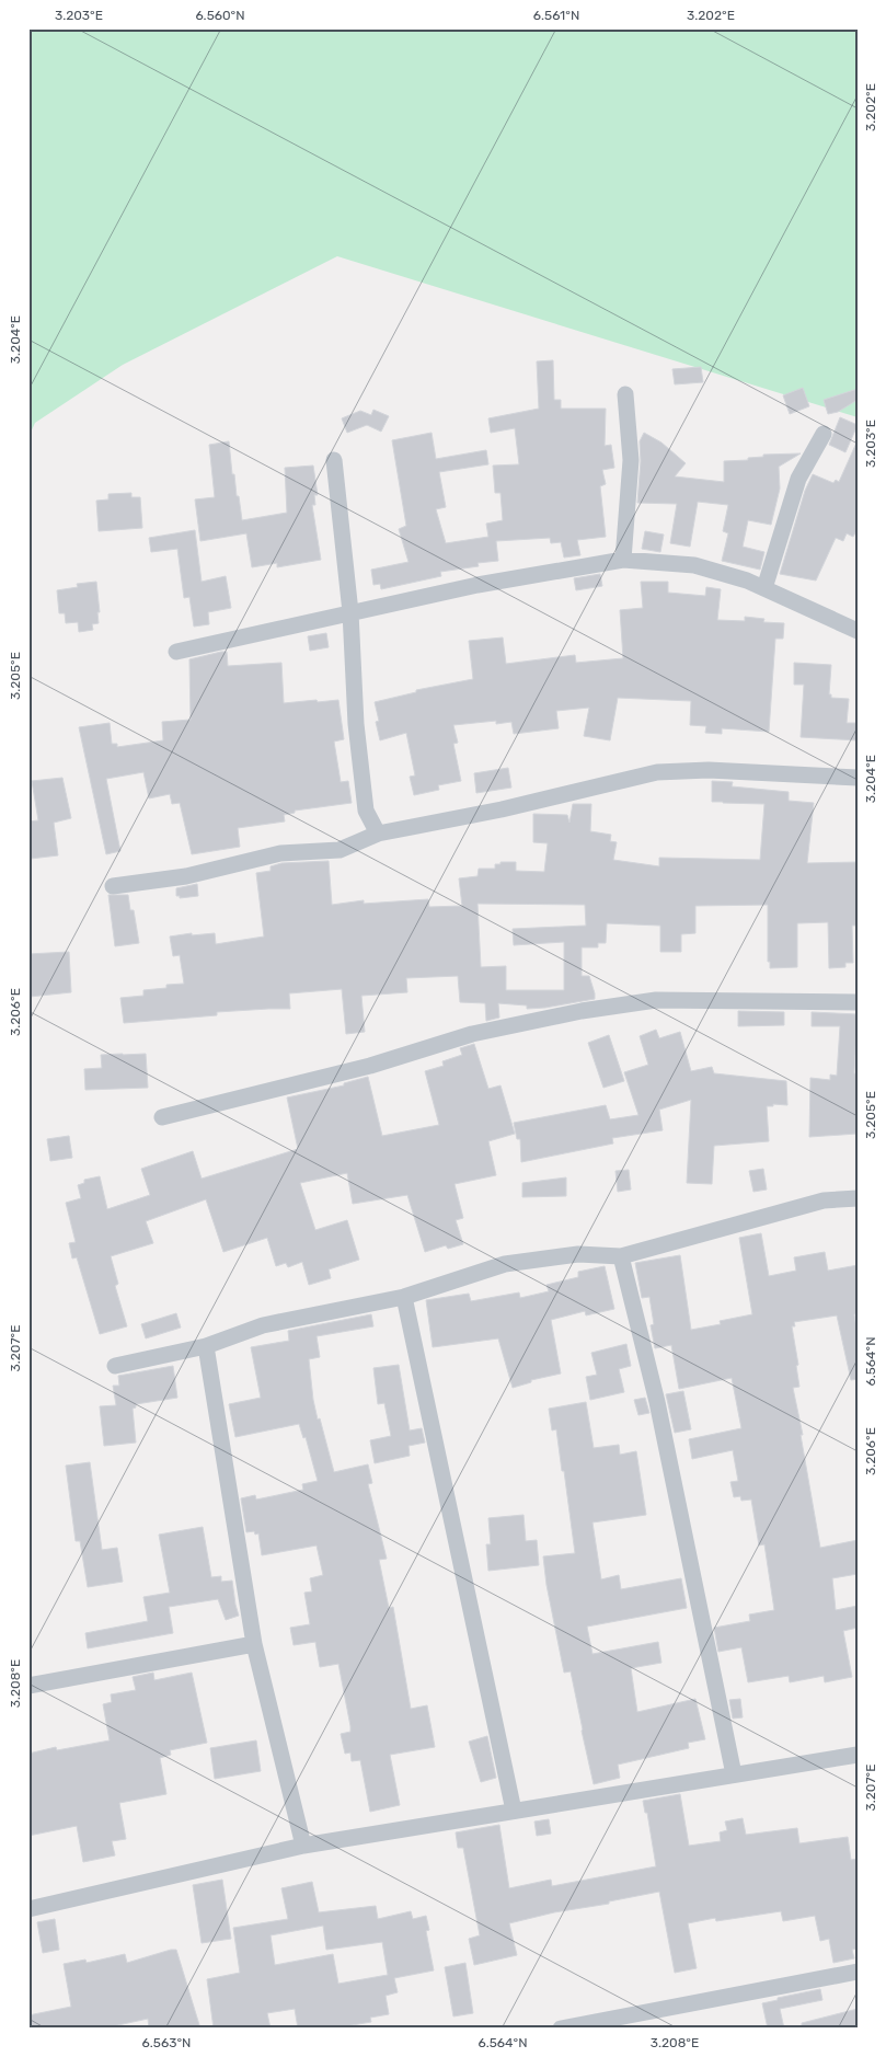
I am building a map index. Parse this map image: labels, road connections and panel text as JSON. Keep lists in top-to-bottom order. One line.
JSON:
{"coordinates":["3.203°E","6.560°N","6.561°N","3.202°E","3.204°E","3.205°E","3.206°E","3.207°E","6.564°N","3.208°E","6.563°N"]}
